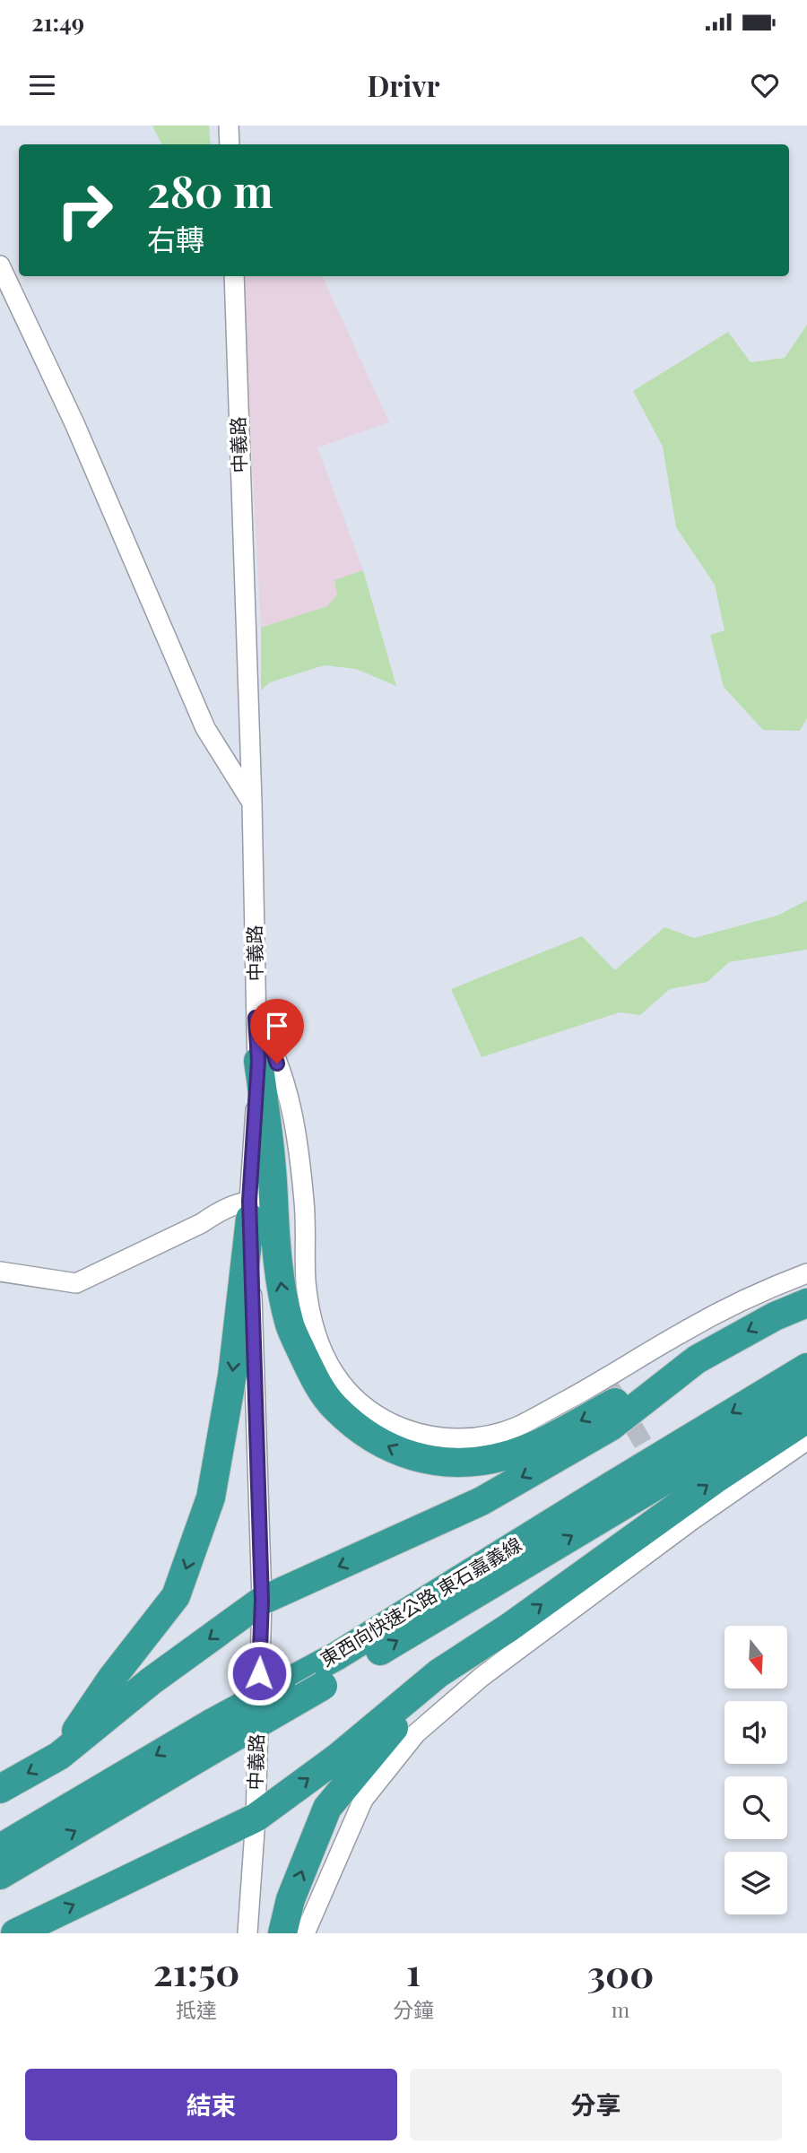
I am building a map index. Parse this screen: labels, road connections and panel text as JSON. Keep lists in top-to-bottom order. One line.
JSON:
{"streets":{"highway":["東西向快速公路 東石嘉義線"],"street":["中義路"]},"north":"bottom","page":{"status":"21:49","header":"Drivr","turn":["280 m","右轉"],"eta":["21:50","抵達","1","分鐘","300","m"],"buttons":["結束","分享"]}}
